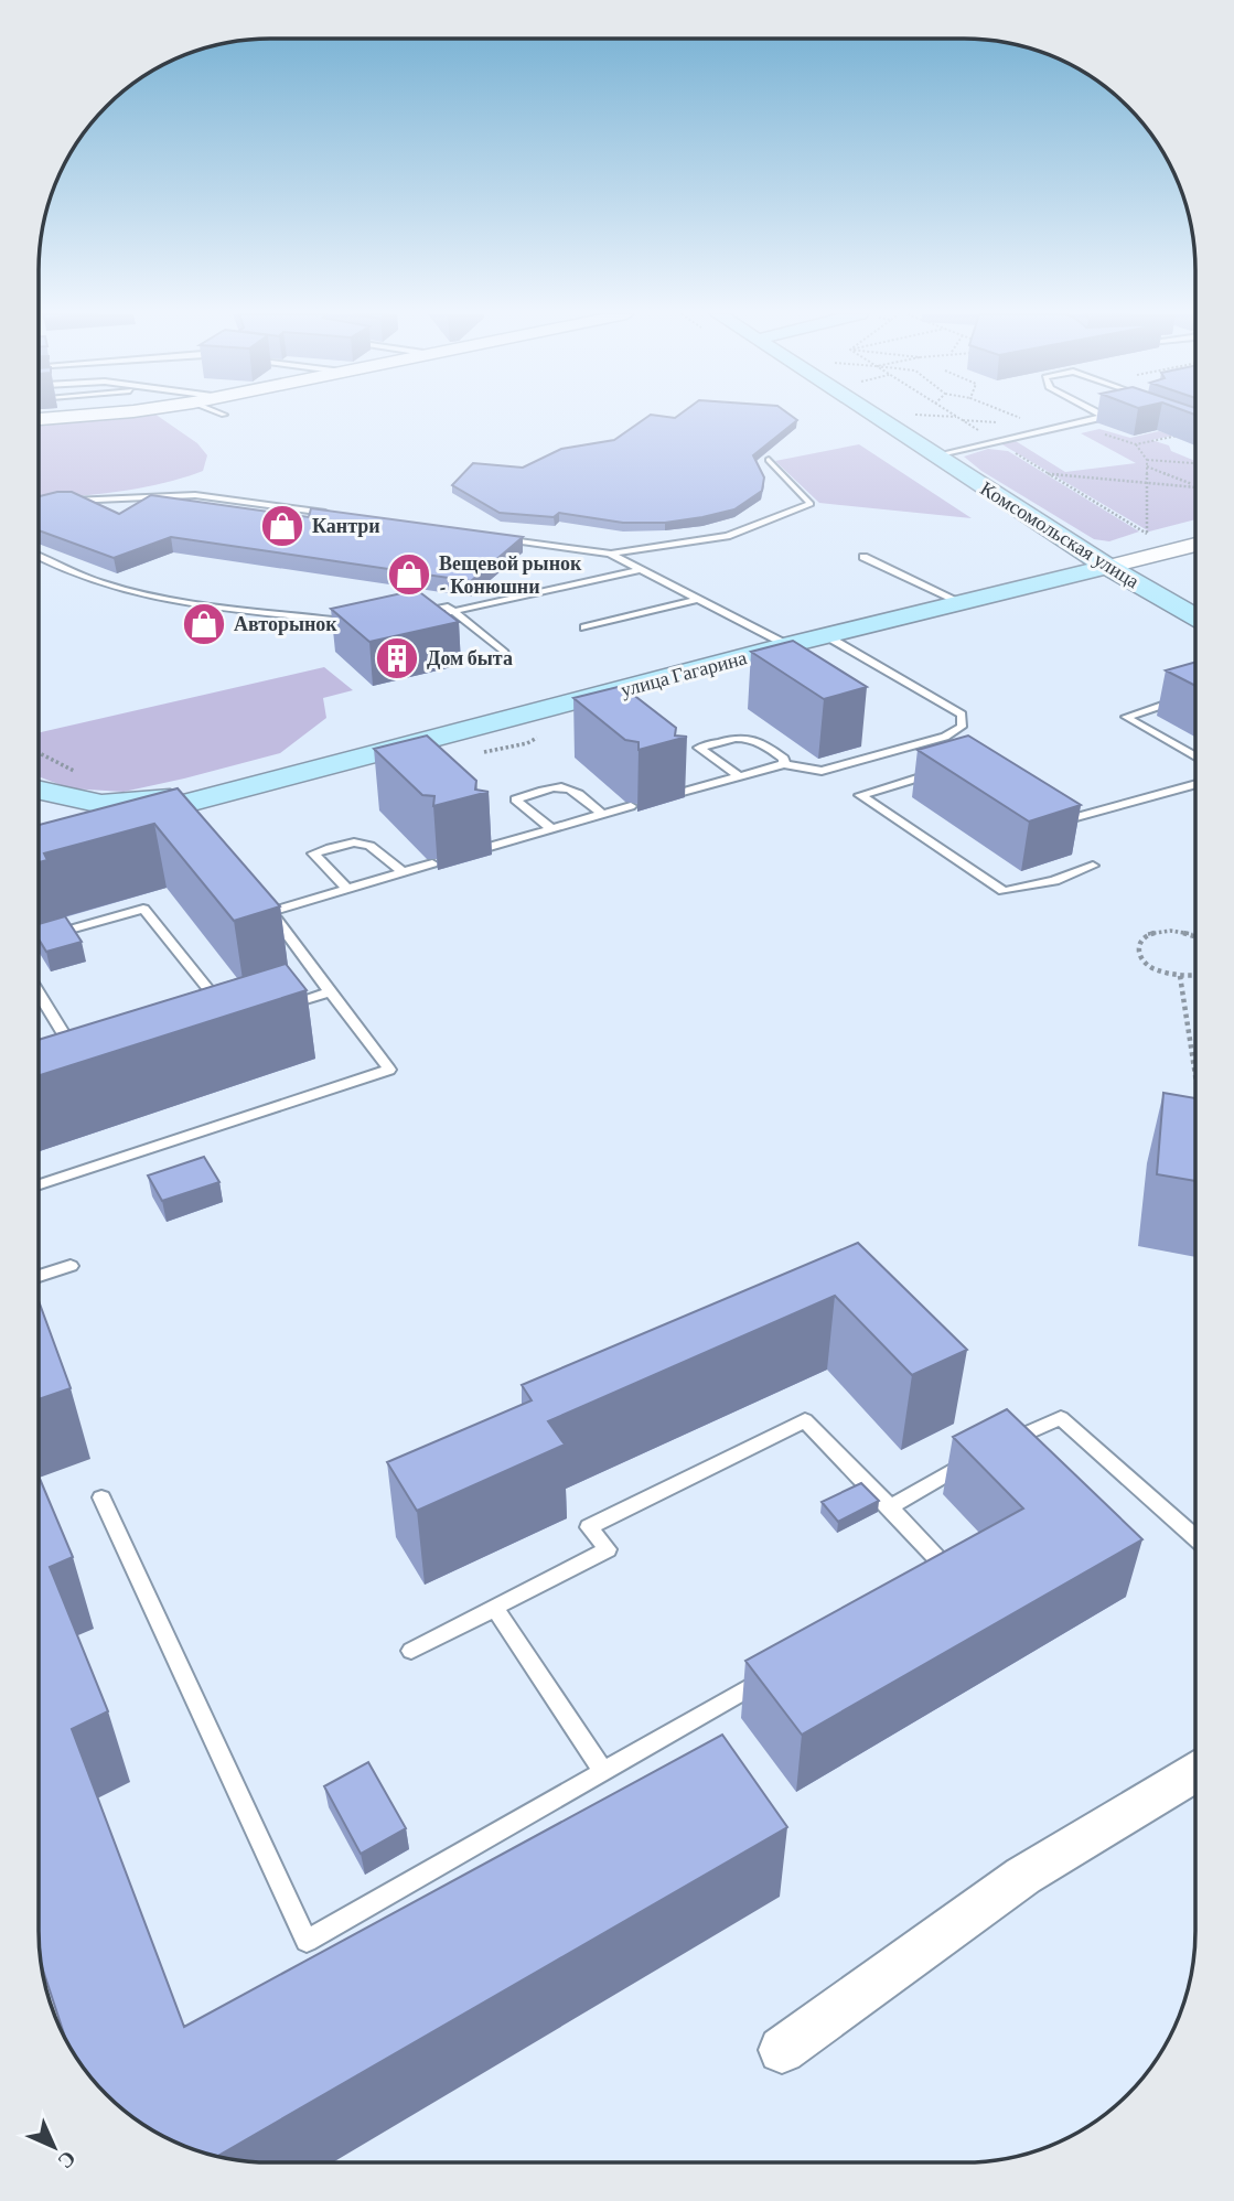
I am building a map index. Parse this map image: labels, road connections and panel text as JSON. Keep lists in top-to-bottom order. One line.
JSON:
{"streets":{"main road":["Комсомольская улица","улица Гагарина"]},"crossings":[["Комсомольская улица","улица Гагарина"]],"places":{"shop":["Кантри","Вещевой рынок - Конюшни","Авторынок"],"building":["Дом быта"]},"north":"bottom right"}
